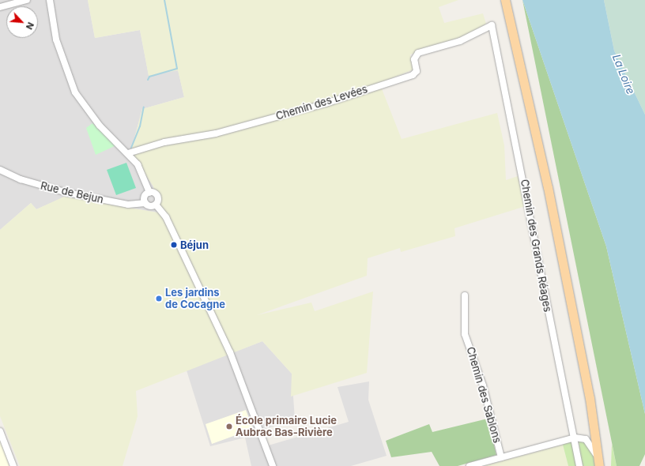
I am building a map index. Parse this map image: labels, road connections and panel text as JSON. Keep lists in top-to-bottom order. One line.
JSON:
{"streets":{"street":["Chemin des Levées","Rue de Bejun","Chemin des Grands Réages","Chemin des Sablons"]},"crossings":[["Chemin des Levées","Chemin des Grands Réages"]],"water":["La Loire"],"places":["Béjun","Les jardins de Cocagne","École primaire Lucie Aubrac Bas-Rivière"],"north":"bottom right"}
